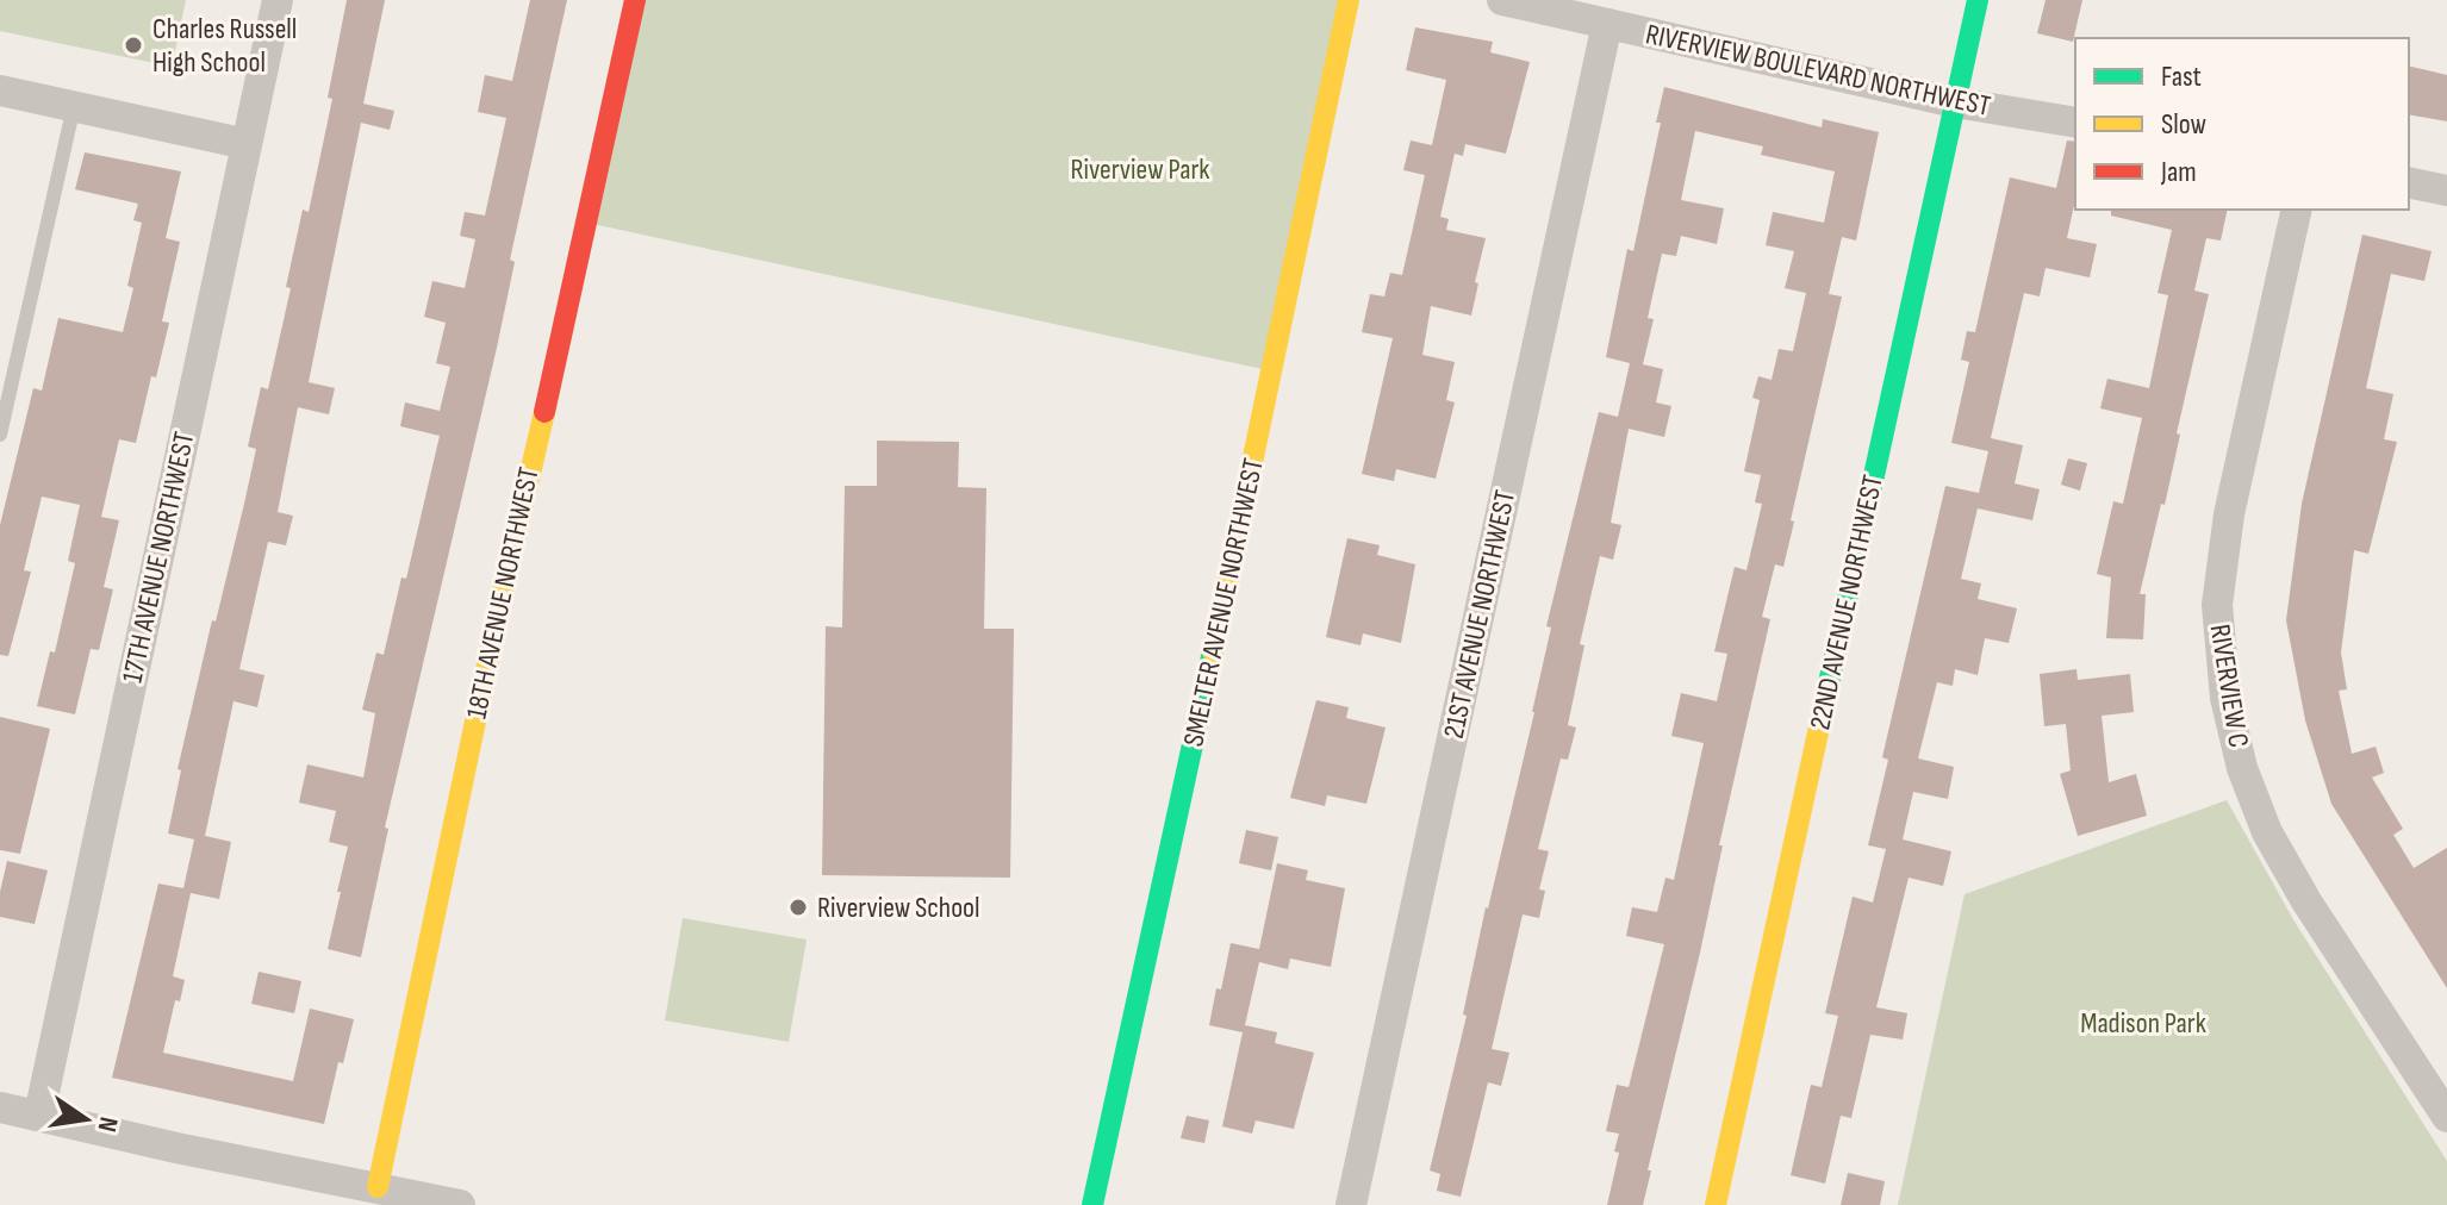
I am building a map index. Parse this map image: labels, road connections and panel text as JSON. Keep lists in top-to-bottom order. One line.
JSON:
{"streets":{"street":["RIVERVIEW BOULEVARD NORTHWEST","17TH AVENUE NORTHWEST","18TH AVENUE NORTHWEST","SMELTER AVENUE NORTHWEST","22ND AVENUE NORTHWEST","21ST AVENUE NORTHWEST","RIVERVIEW C"]},"crossings":[["RIVERVIEW BOULEVARD NORTHWEST","22ND AVENUE NORTHWEST"],["RIVERVIEW BOULEVARD NORTHWEST","21ST AVENUE NORTHWEST"]],"parks":["Riverview Park","Madison Park"],"places":["Charles Russell High School","Riverview School"],"legend":["Fast","Slow","Jam"],"north":"right"}
